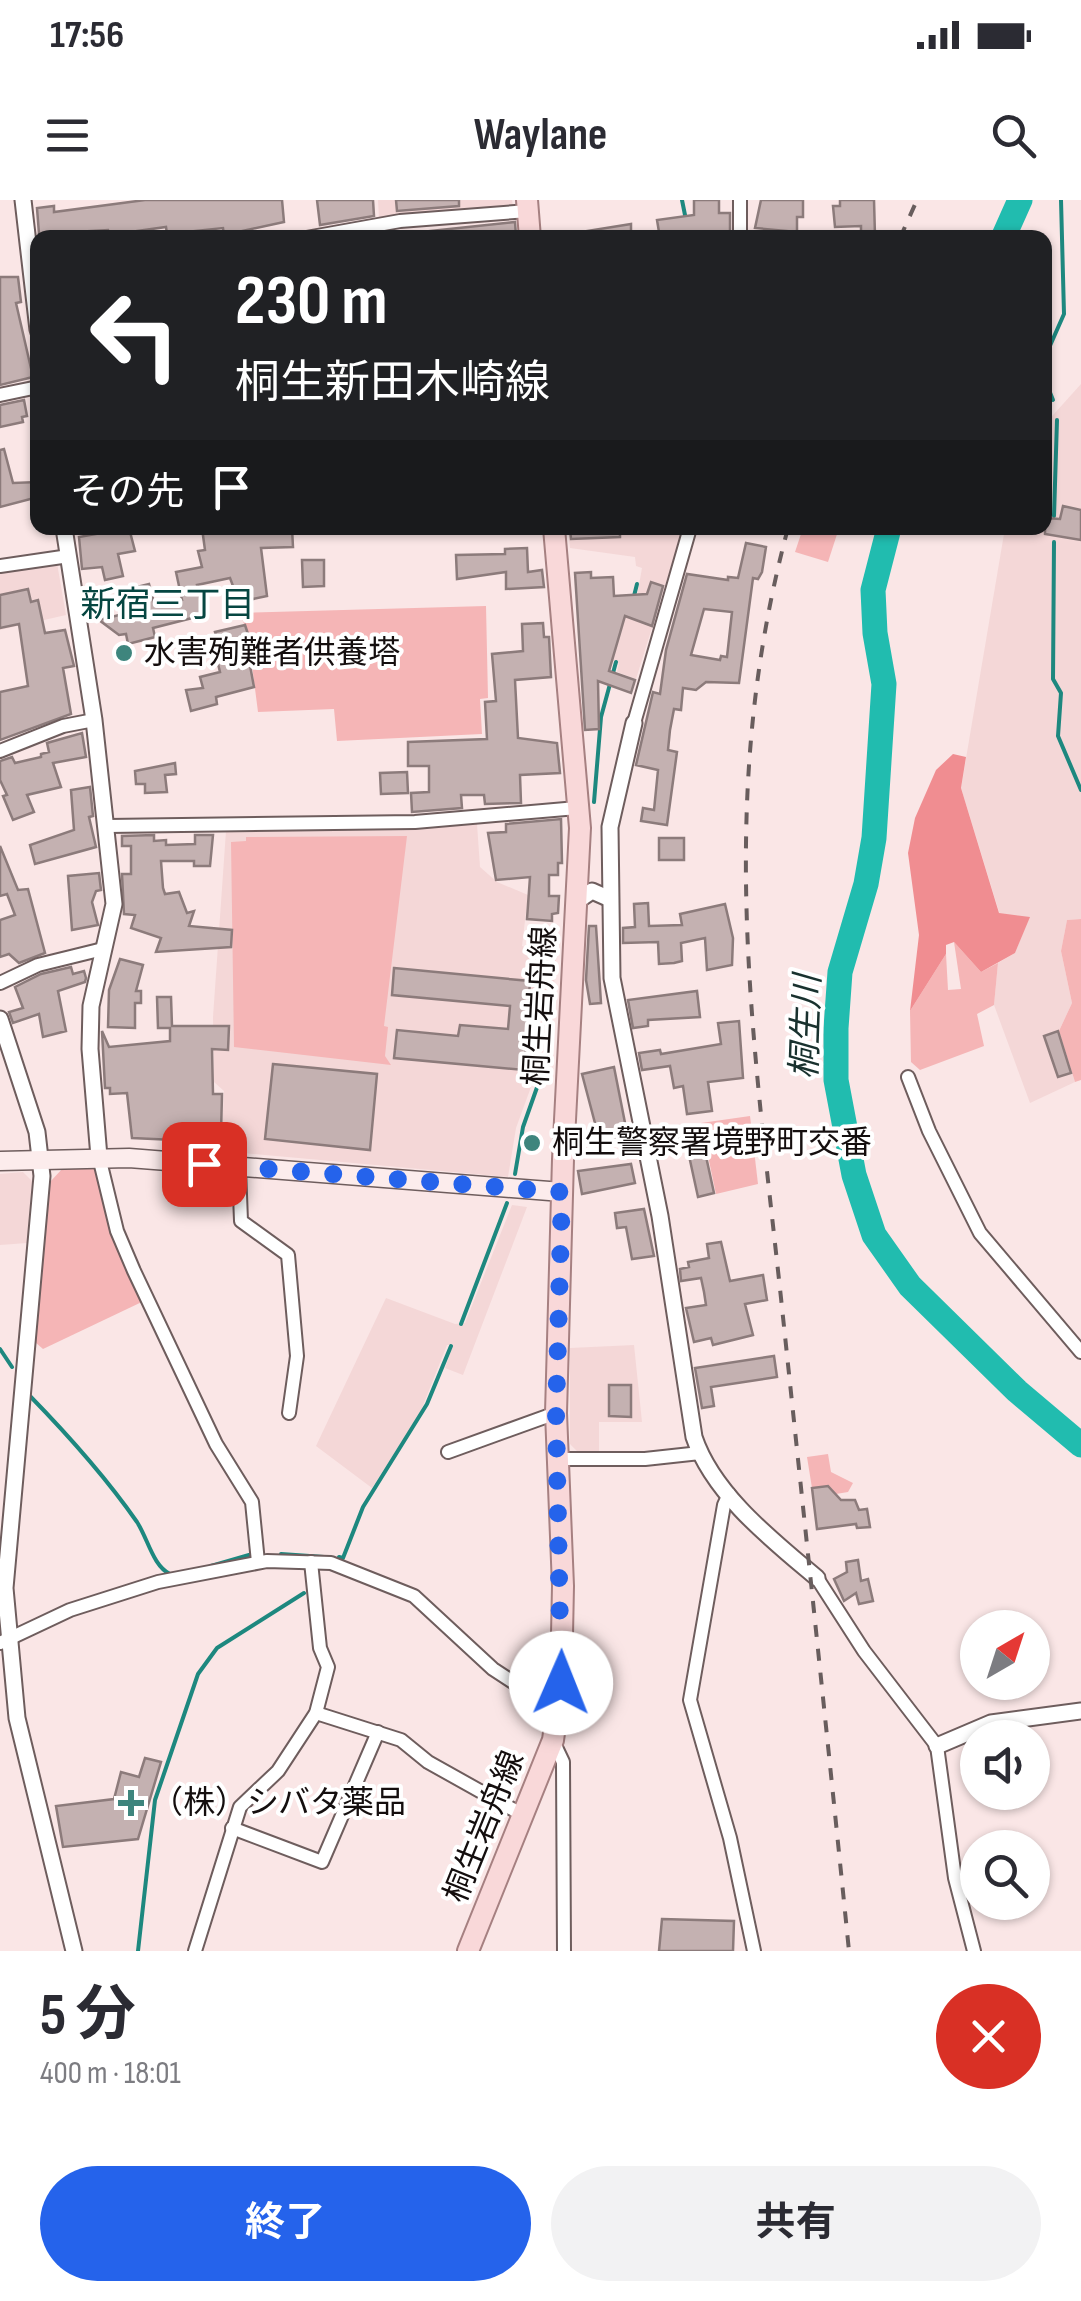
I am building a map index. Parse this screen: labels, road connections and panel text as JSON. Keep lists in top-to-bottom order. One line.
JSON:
{"streets":{"main road":["桐生岩舟線"]},"districts":["新宿三丁目"],"water":["桐生川"],"places":{"other":["水害殉難者供養塔","桐生警察署境野町交番"],"health":["（株）シバタ薬品"]},"north":"top right","page":{"status":"17:56","header":"Waylane","turn":["230 m","桐生新田木崎線"],"then":"その先","heading":["5 分","400 m · 18:01"],"buttons":["終了","共有"]}}
